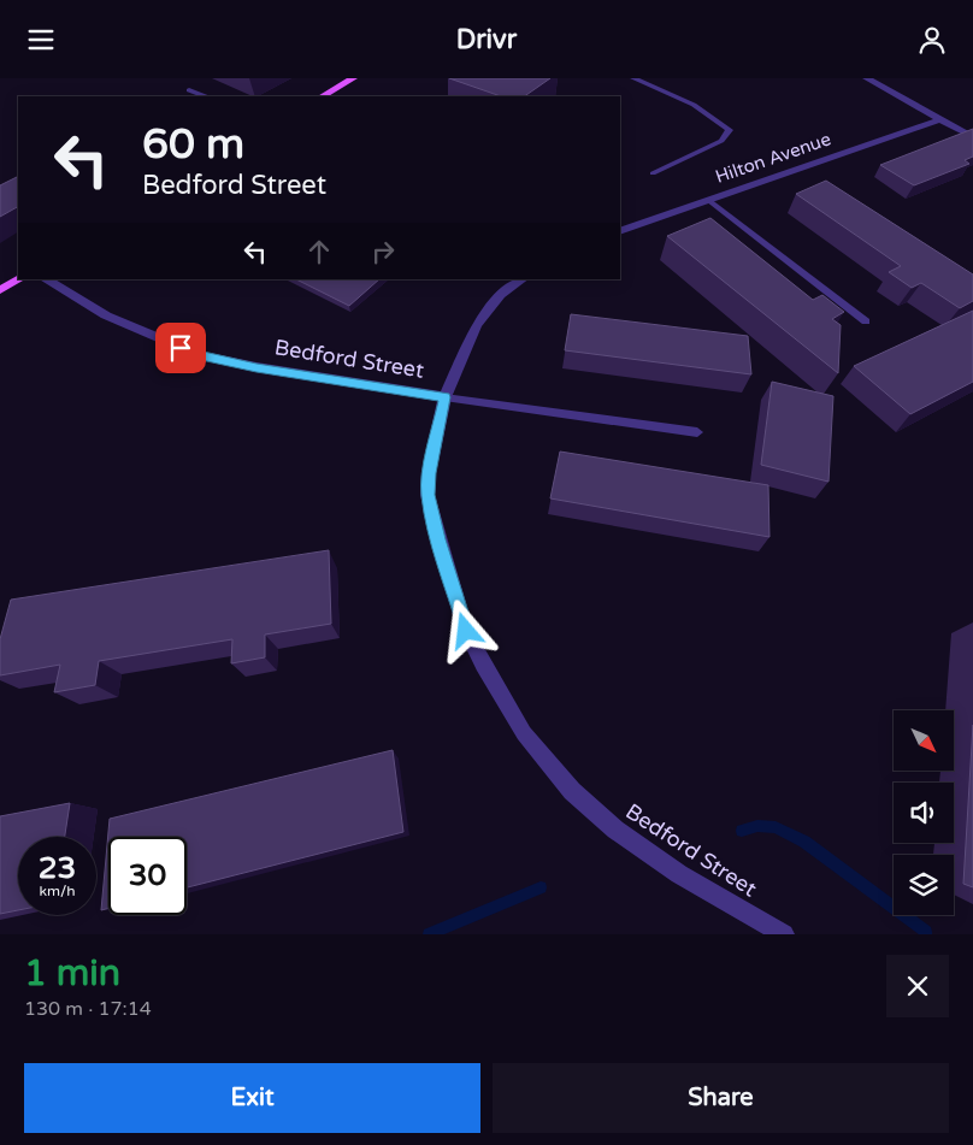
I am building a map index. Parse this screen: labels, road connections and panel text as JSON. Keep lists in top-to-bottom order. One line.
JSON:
{"streets":{"street":["Hilton Avenue","Bedford Street"]},"north":"bottom right","page":{"header":"Drivr","turn":["60 m","Bedford Street"],"speed":"23 km/h","limit":"30","heading":["1 min","130 m · 17:14"],"buttons":["Exit","Share"]}}
